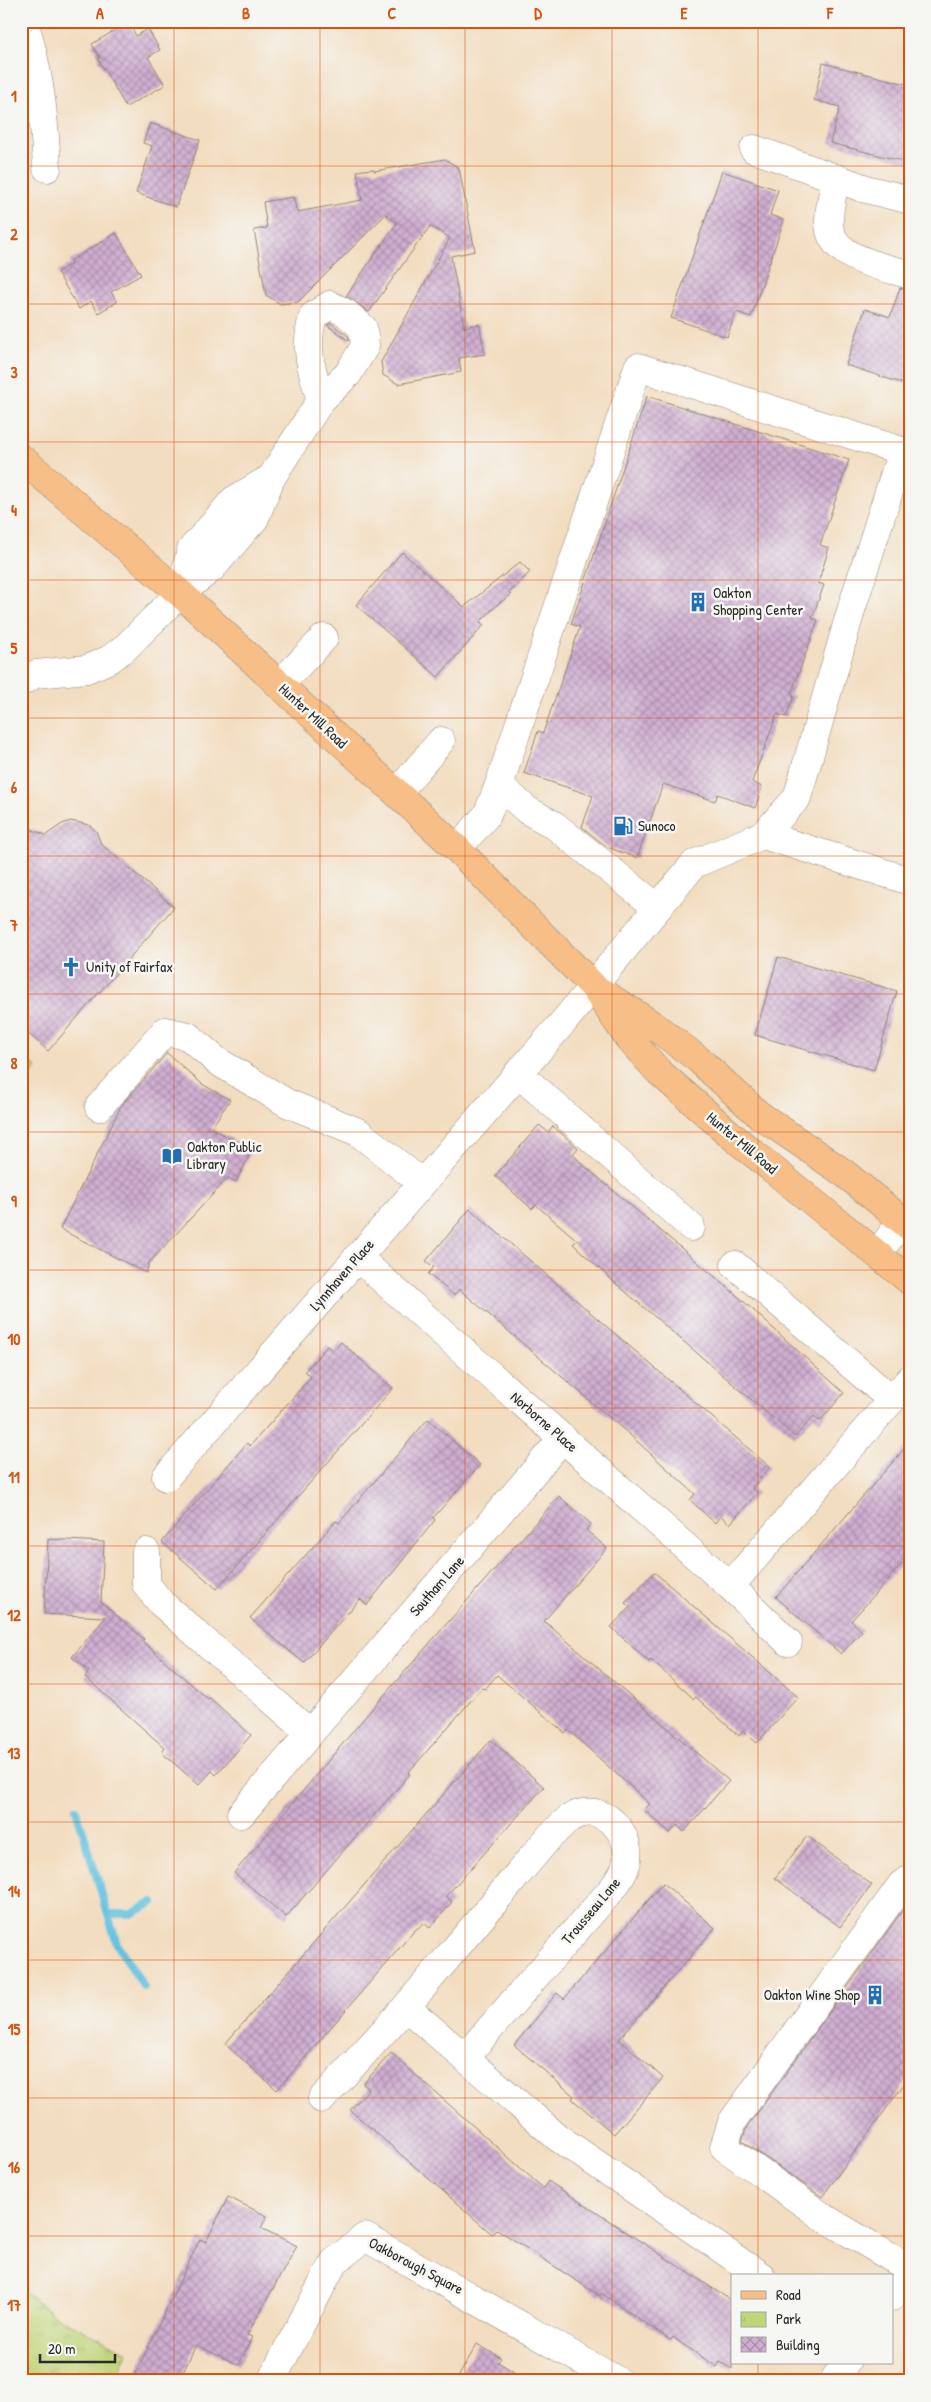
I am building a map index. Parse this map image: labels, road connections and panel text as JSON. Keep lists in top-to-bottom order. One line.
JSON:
{"streets":{"main road":["Hunter Mill Road"],"street":["Lynnhaven Place","Norborne Place","Southam Lane","Trousseau Lane","Oakborough Square"]},"crossings":[["Hunter Mill Road","Lynnhaven Place"],["Lynnhaven Place","Norborne Place"],["Norborne Place","Southam Lane"]],"places":{"building":["Oakton Shopping Center","Oakton Wine Shop"],"fuel station":["Sunoco"],"church":["Unity of Fairfax"],"library":["Oakton Public Library"]},"legend":["Road","Park","Building"],"scale_bar":"20 m","grid":{"columns":["A","B","C","D","E","F"],"rows":["1","2","3","4","5","6","7","8","9","10","11","12","13","14","15","16","17"]}}
